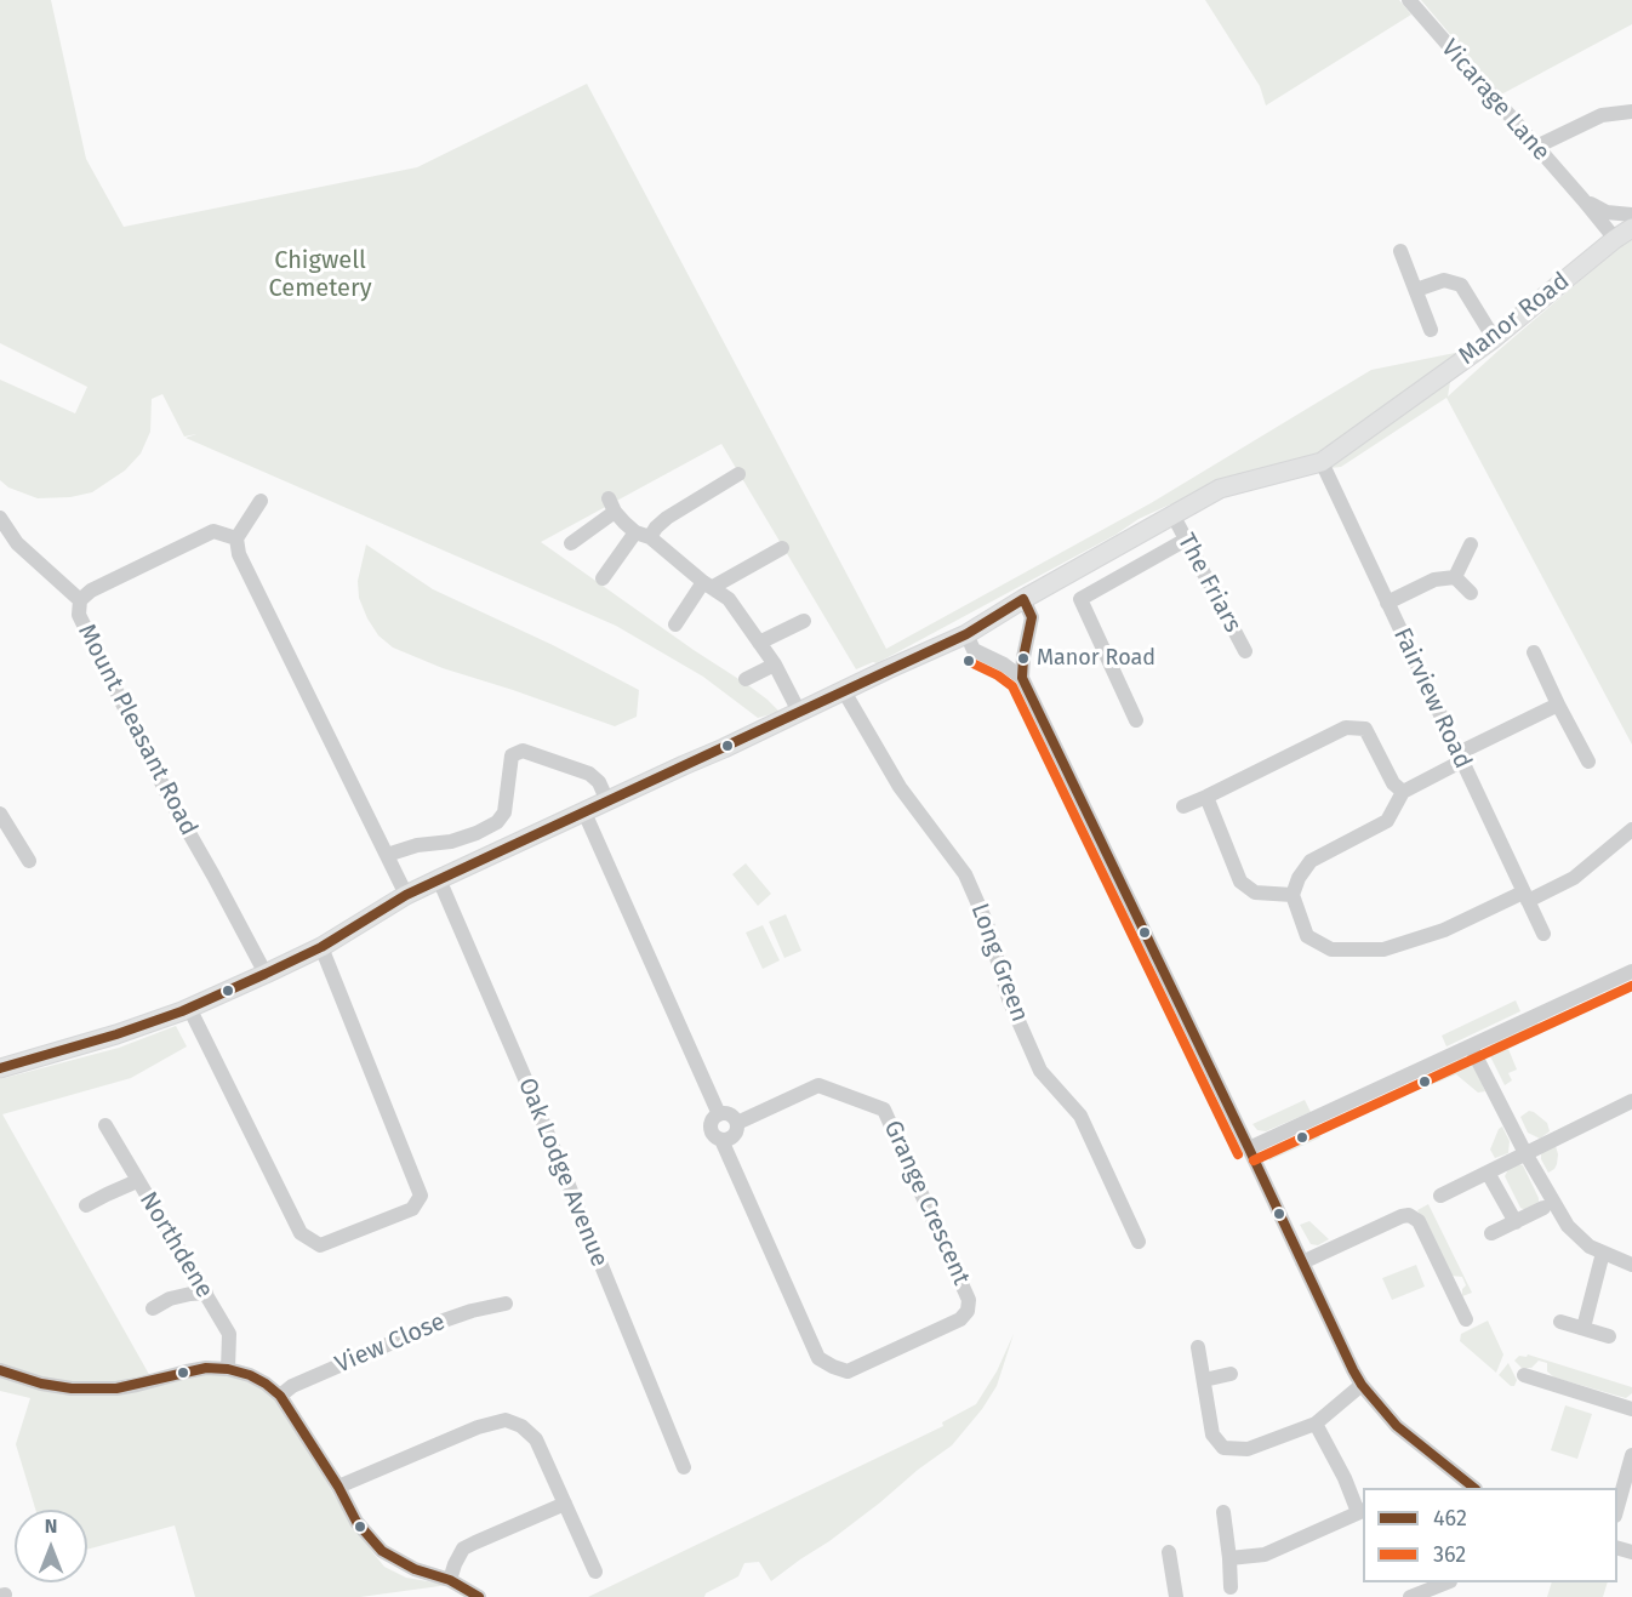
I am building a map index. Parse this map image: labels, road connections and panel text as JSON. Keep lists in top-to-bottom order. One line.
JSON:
{"streets":{"main road":["Manor Road"],"street":["Vicarage Lane","The Friars","Fairview Road","Mount Pleasant Road","Long Green","Oak Lodge Avenue","Grange Crescent","Northdene","View Close"]},"crossings":[["Vicarage Lane","Manor Road"],["Manor Road","The Friars"],["Manor Road","Fairview Road"],["Manor Road","Mount Pleasant Road"],["Manor Road","Long Green"],["Manor Road","Oak Lodge Avenue"],["Manor Road","Grange Crescent"]],"parks":["Chigwell Cemetery"],"places":["Manor Road"],"lines":["transit line 462","transit line 362"],"legend":["462","362"],"north":"top"}
